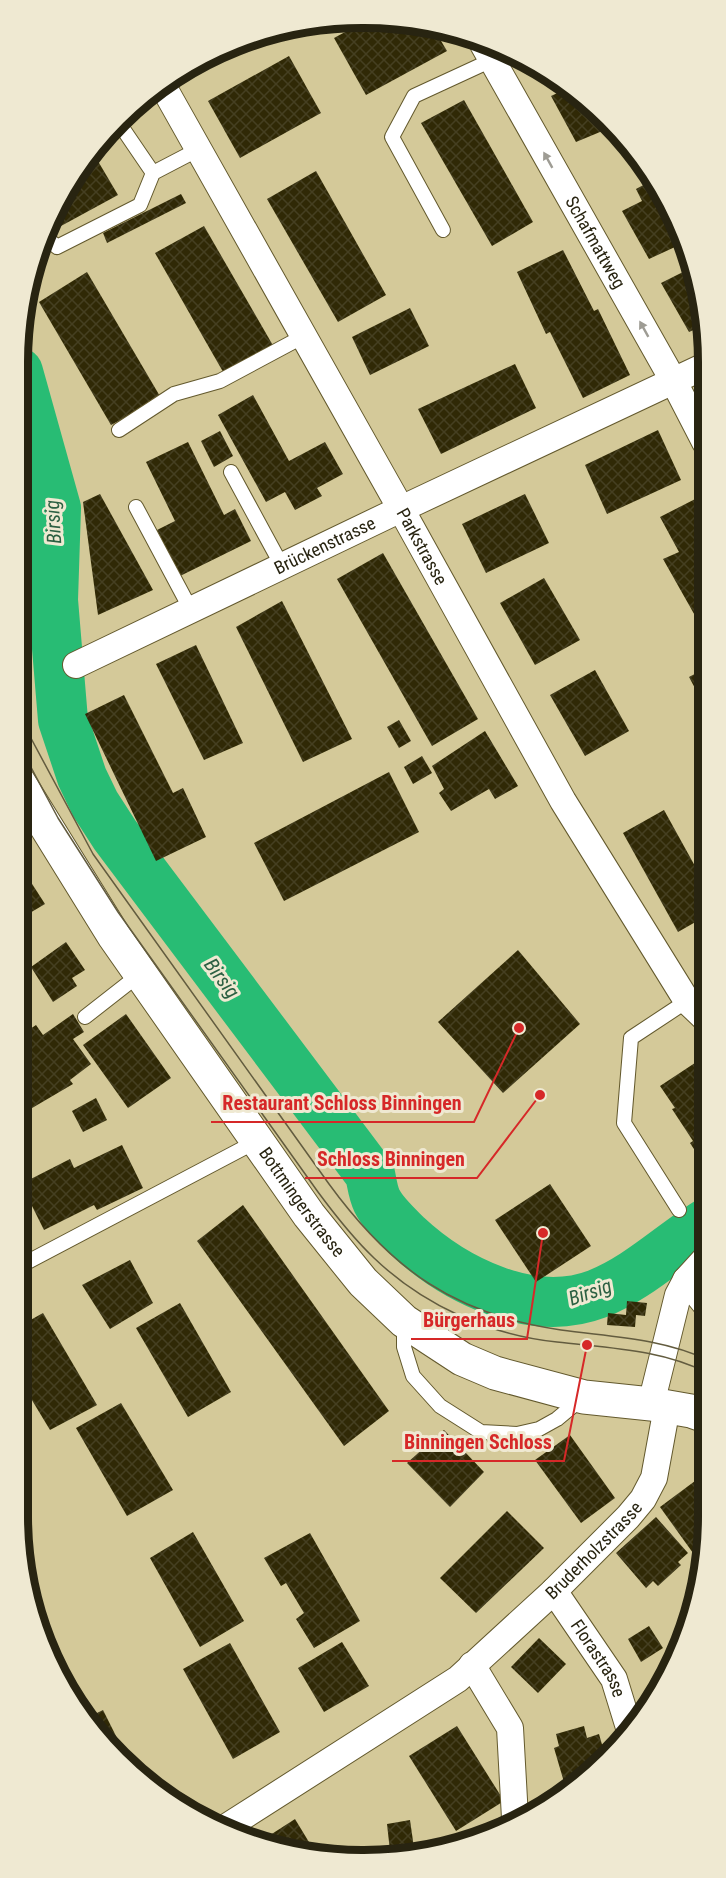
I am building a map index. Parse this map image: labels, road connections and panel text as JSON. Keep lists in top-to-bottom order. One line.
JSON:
{"streets":{"main road":["Bottmingerstrasse"],"street":["Schafmattweg","Brückenstrasse","Parkstrasse","Bruderholzstrasse","Florastrasse"]},"crossings":[["Schafmattweg","Brückenstrasse"],["Brückenstrasse","Parkstrasse"],["Bottmingerstrasse","Bruderholzstrasse"],["Bruderholzstrasse","Florastrasse"]],"one_way":["Schafmattweg"],"water":["Birsig"],"places":["Restaurant Schloss Binningen","Schloss Binningen","Bürgerhaus","Binningen Schloss"]}
